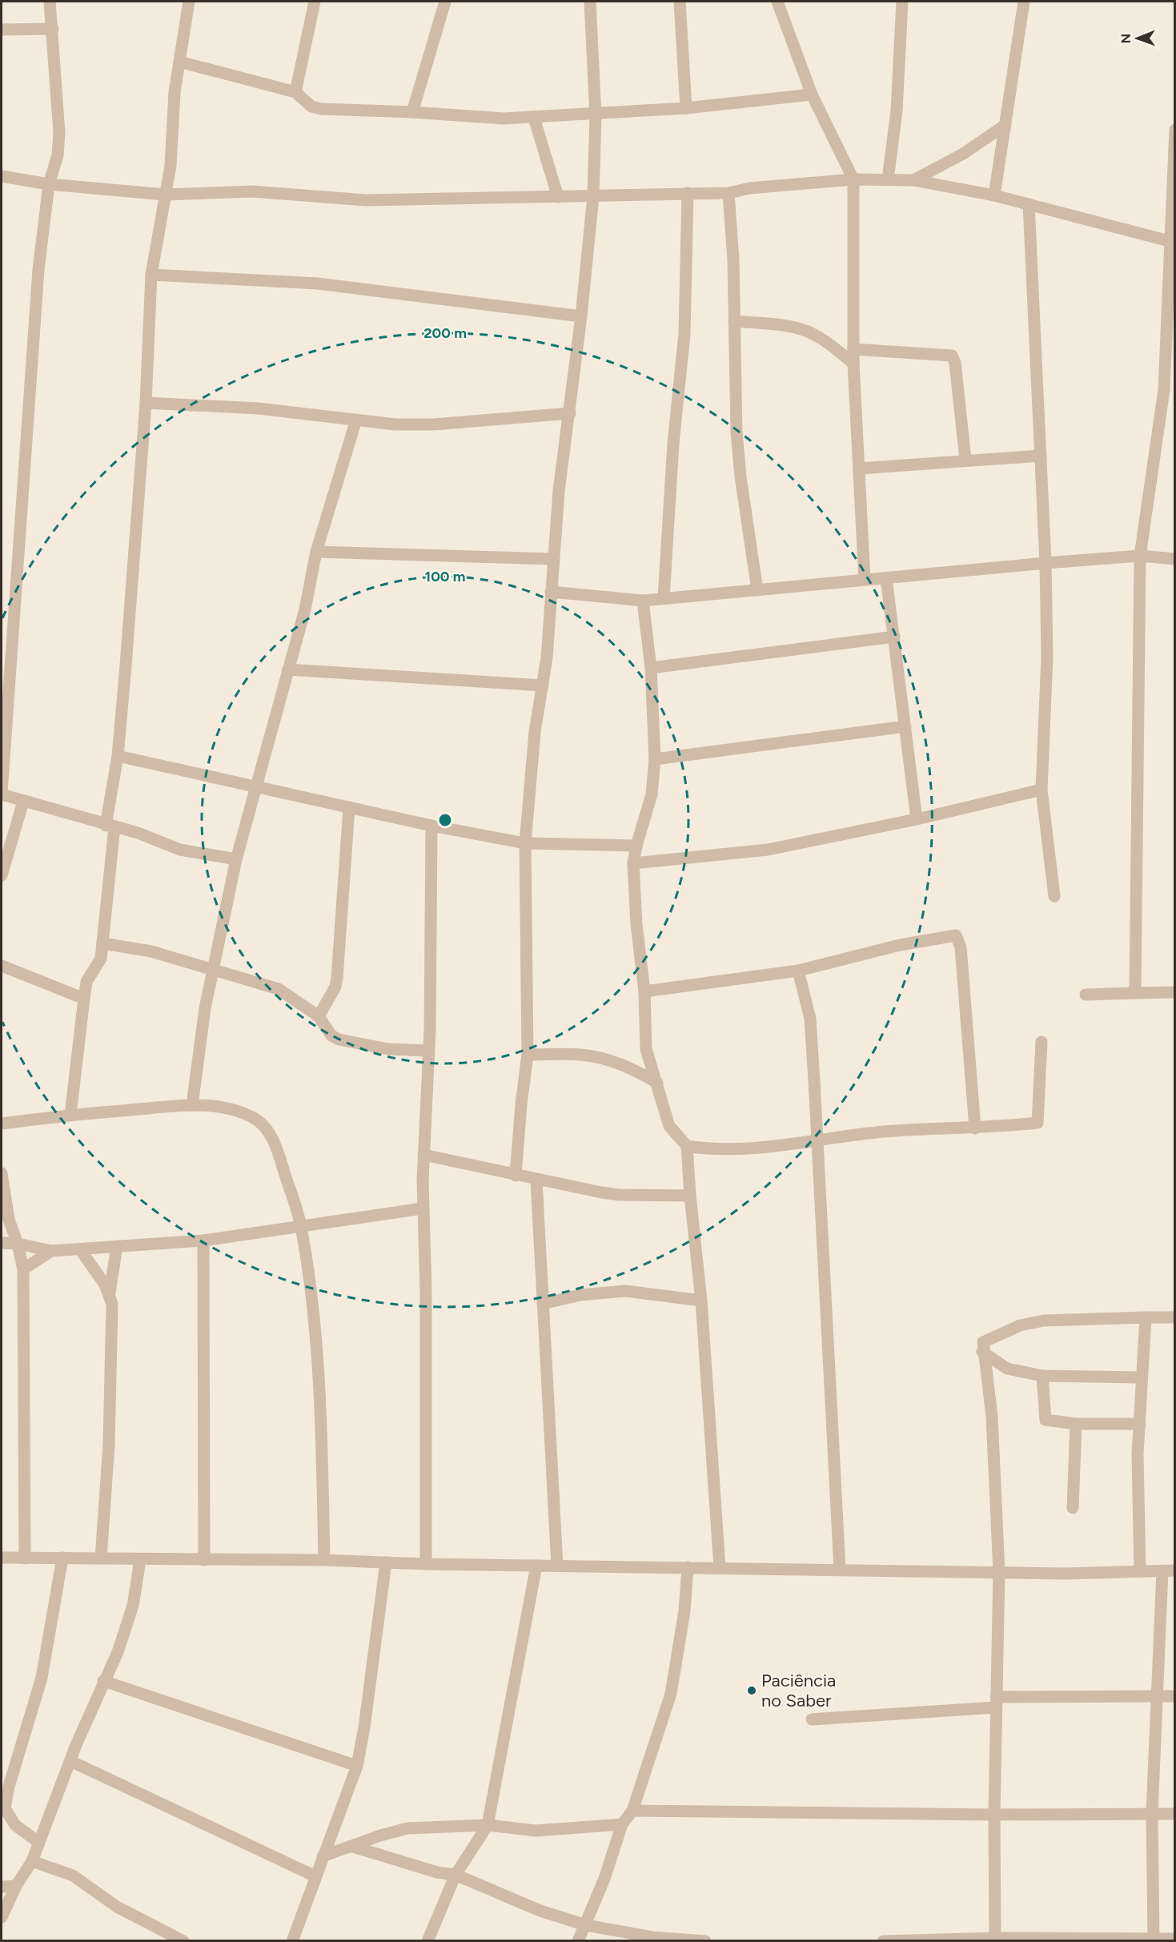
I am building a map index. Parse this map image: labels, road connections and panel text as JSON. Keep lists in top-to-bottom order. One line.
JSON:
{"places":["Paciência no Saber"],"north":"left","rings":["200 m","100 m"]}
